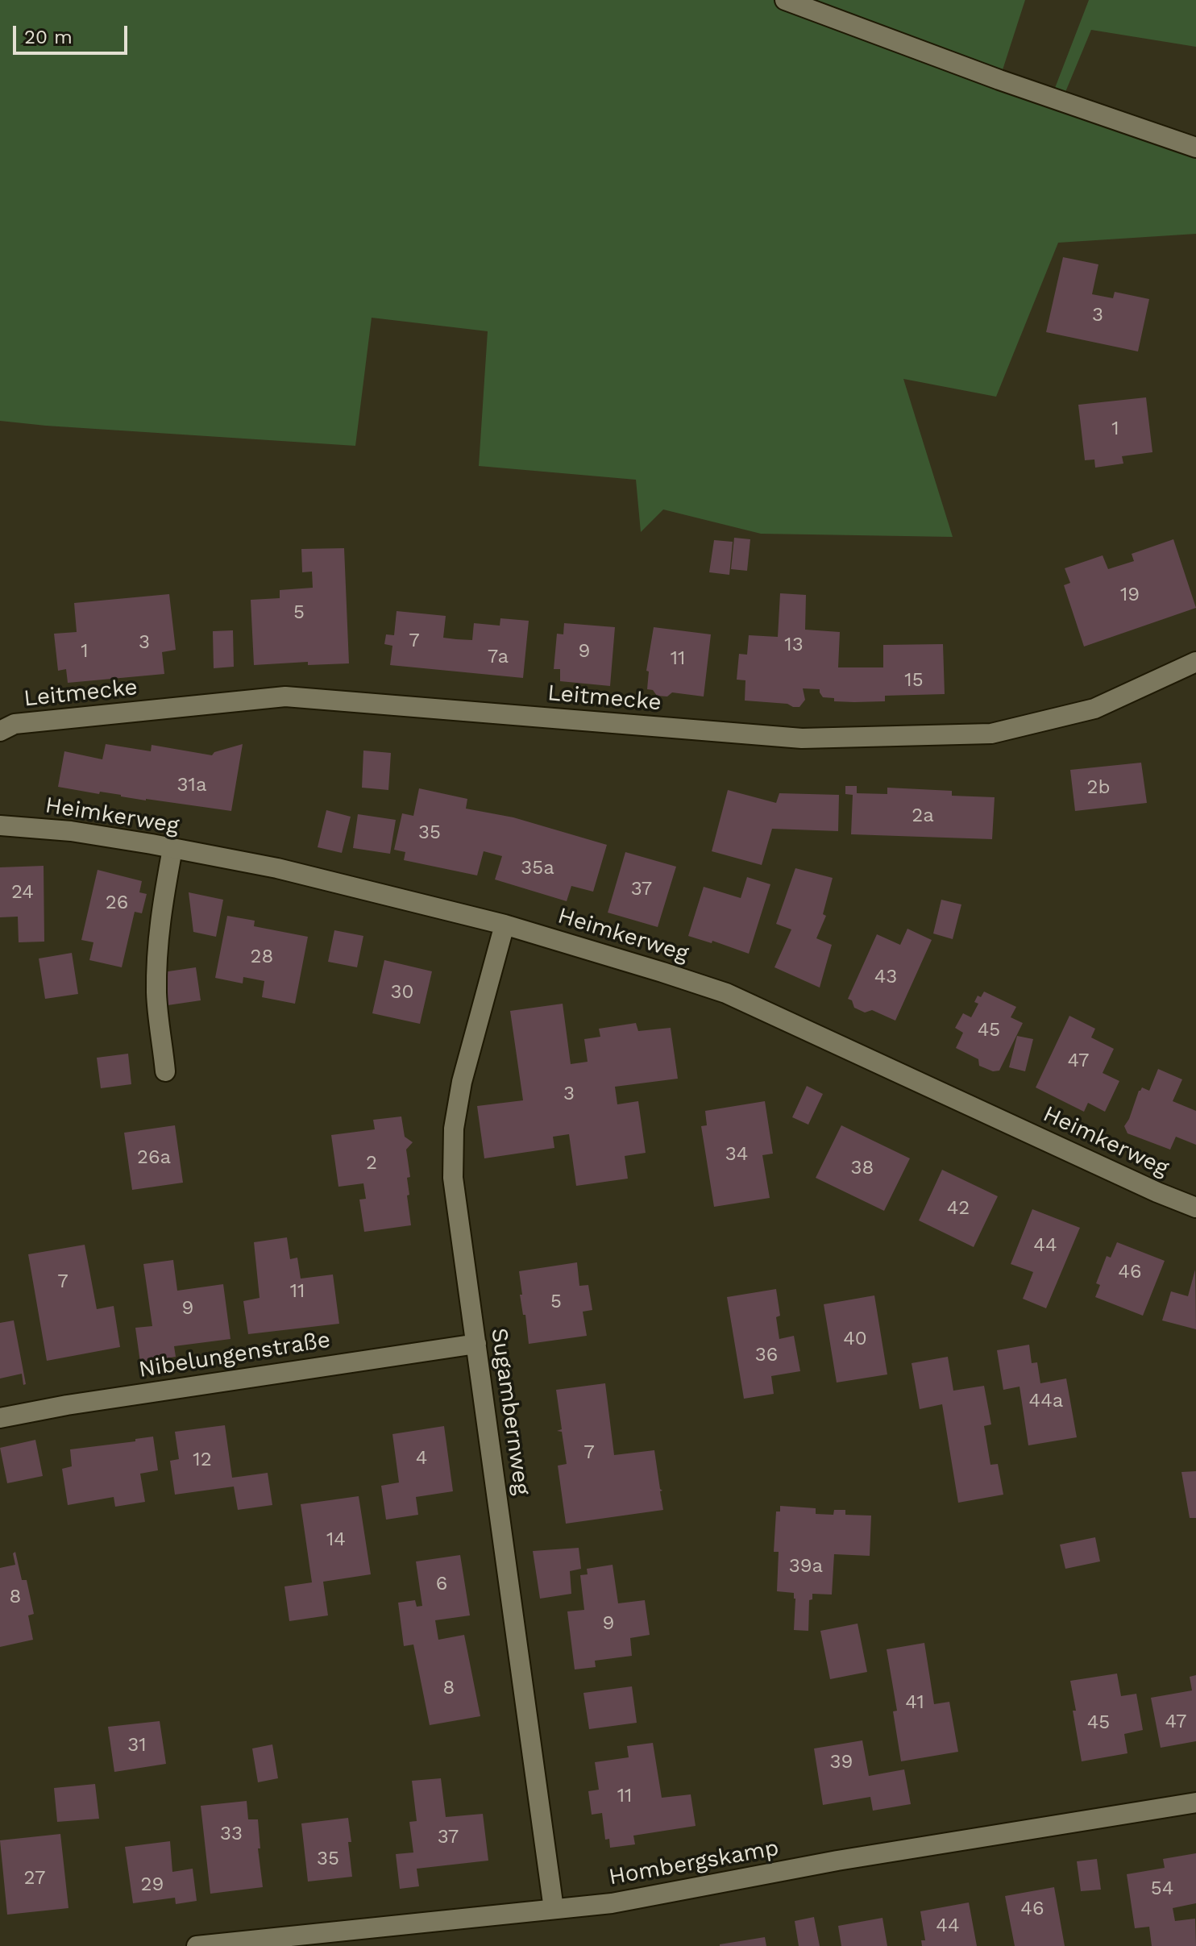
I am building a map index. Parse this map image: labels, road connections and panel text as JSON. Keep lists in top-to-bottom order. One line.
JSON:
{"streets":{"street":["Leitmecke","Heimkerweg","Nibelungenstraße","Sugambernweg","Hombergskamp"]},"crossings":[["Heimkerweg","Sugambernweg"],["Nibelungenstraße","Sugambernweg"],["Sugambernweg","Hombergskamp"]],"house_numbers":["3","1","19","5","7","3","13","1","9","7a","11","15","31a","2b","2a","35","35a","37","24","26","28","43","30","45","47","3","34","26a","2","38","42","44","46","7","11","5","9","40","36","44a","7","4","12","14","39a","6","8","9","8","41","47","45","31","39","11","33","37","35","27","29","54","46","44"],"scale_bar":"20 m"}
